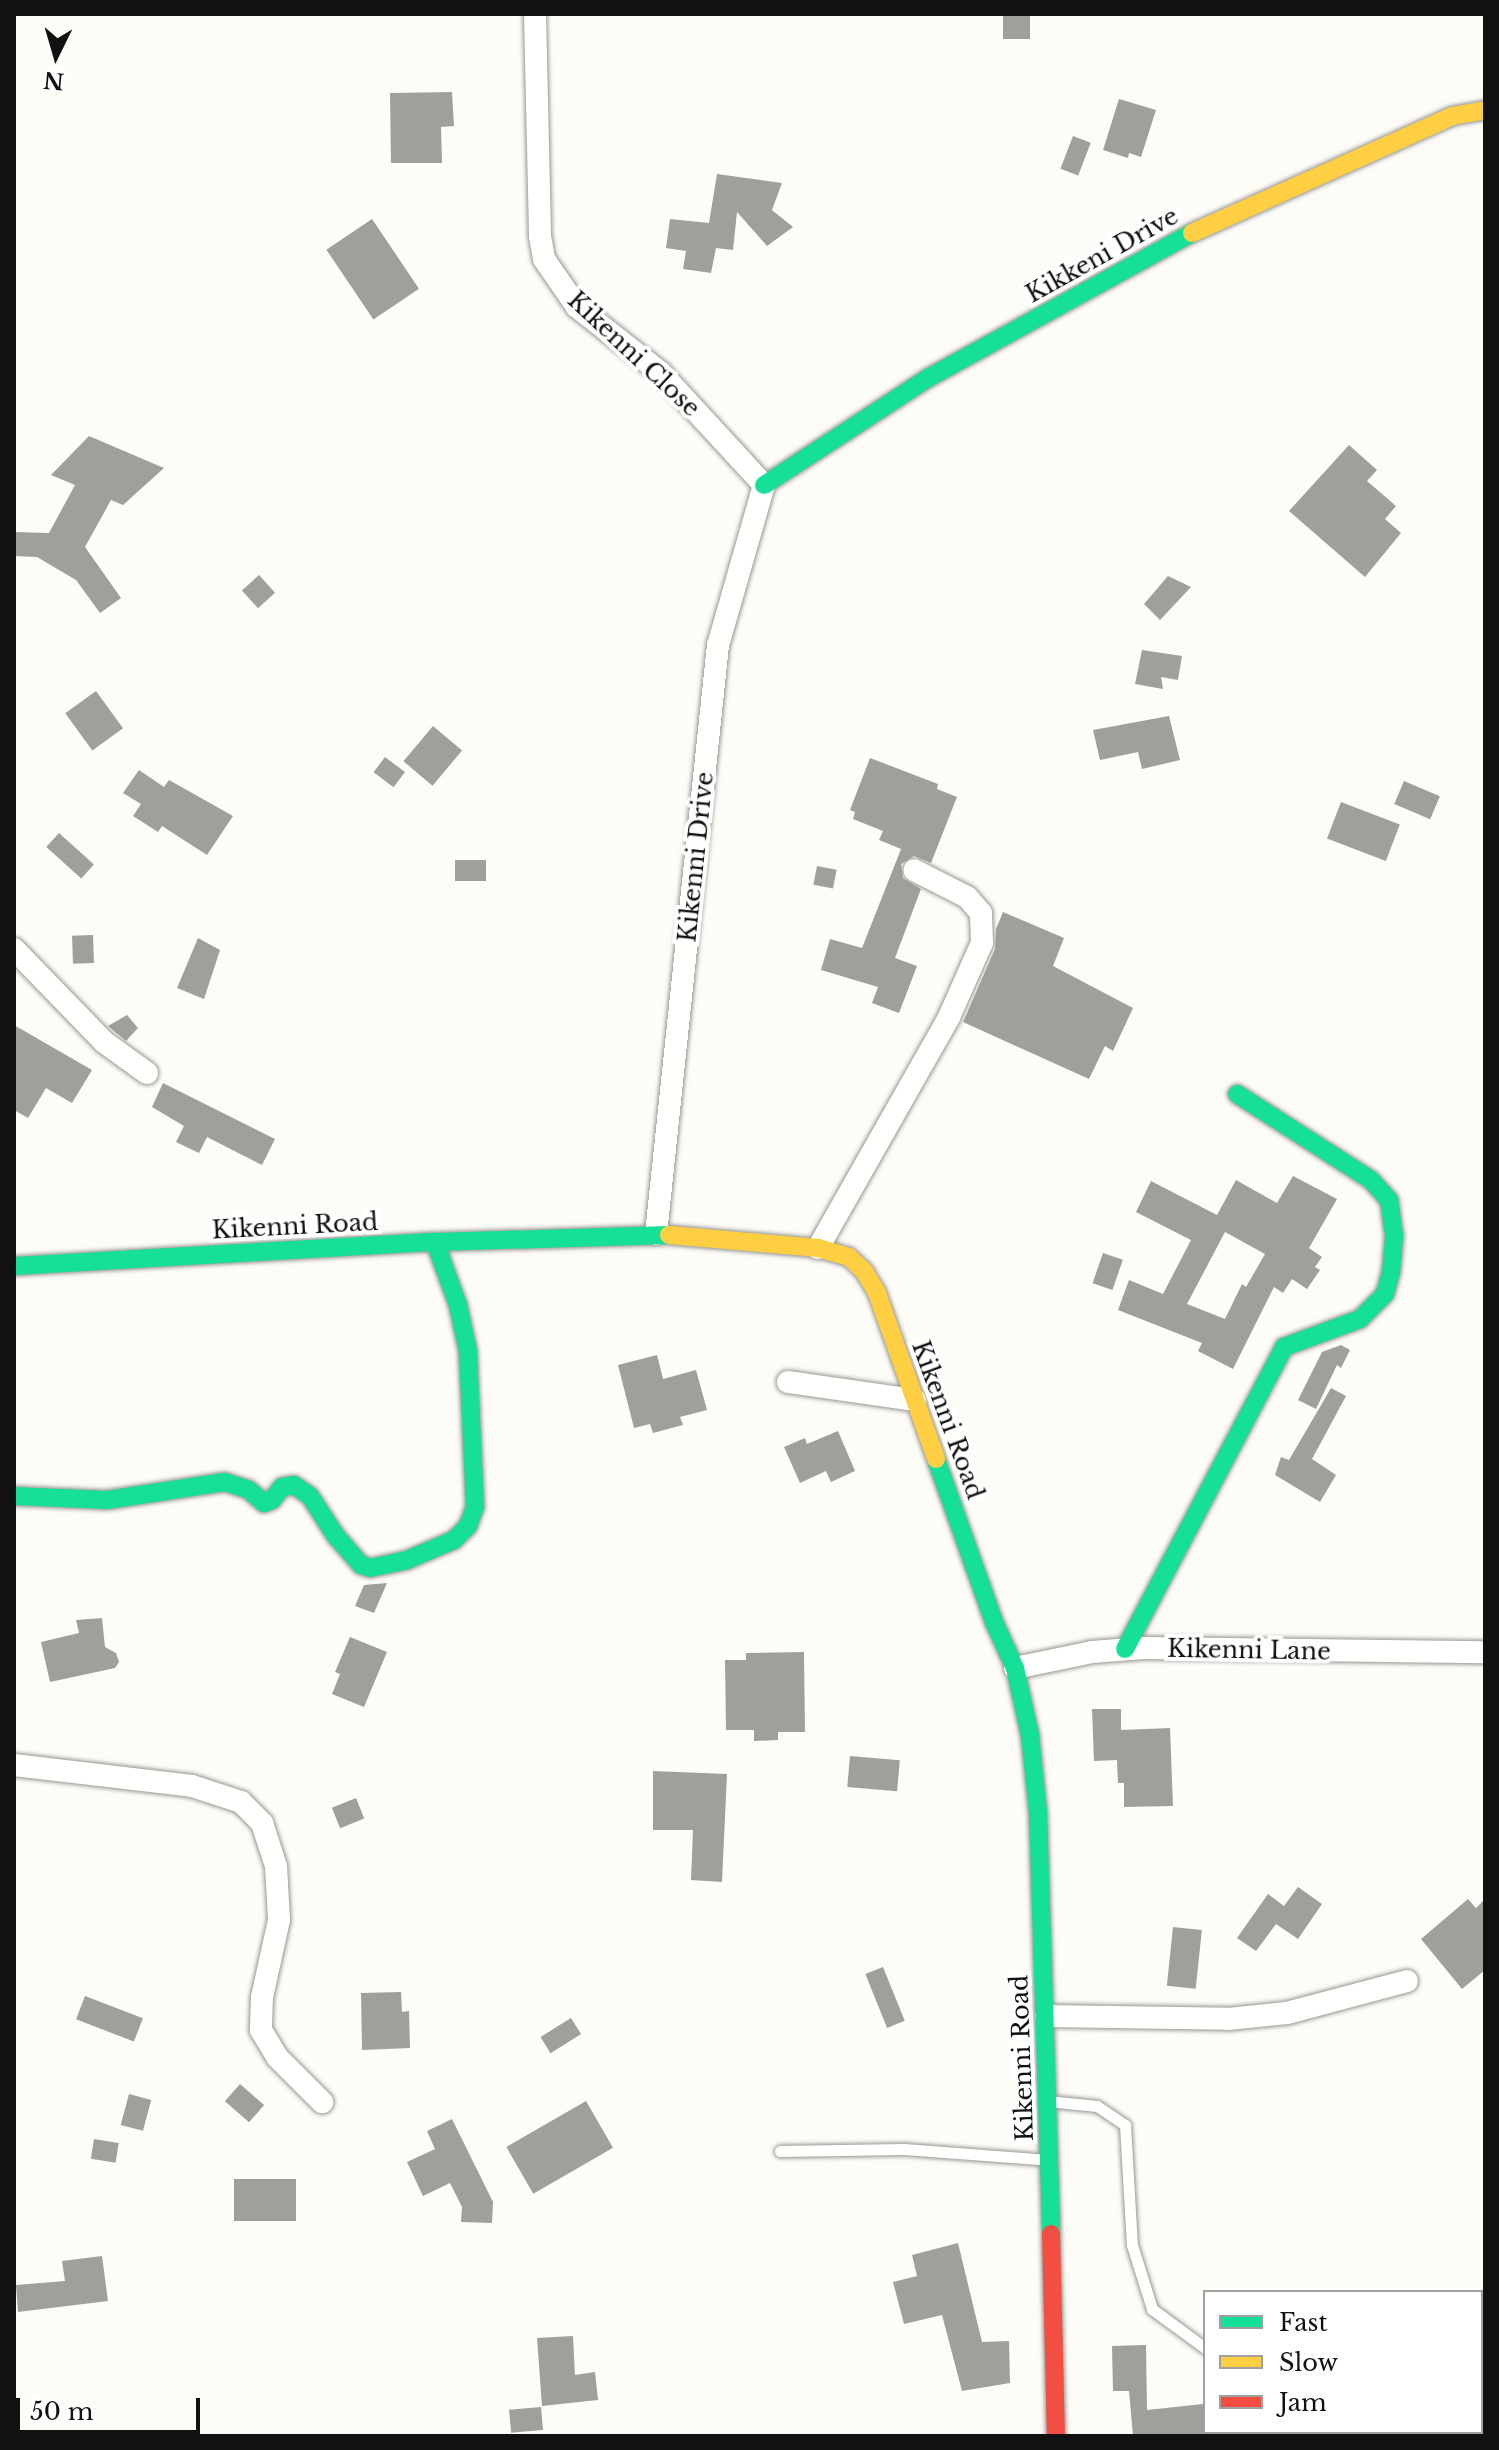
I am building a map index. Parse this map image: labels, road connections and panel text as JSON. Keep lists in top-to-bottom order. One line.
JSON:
{"streets":{"street":["Kikkeni Drive","Kikenni Close","Kikenni Drive","Kikenni Road","Kikenni Lane"]},"crossings":[["Kikkeni Drive","Kikenni Close"],["Kikkeni Drive","Kikenni Drive"],["Kikenni Close","Kikenni Drive"],["Kikenni Drive","Kikenni Road"],["Kikenni Road","Kikenni Lane"]],"legend":["Fast","Slow","Jam"],"scale_bar":"50 m","north":"bottom"}
